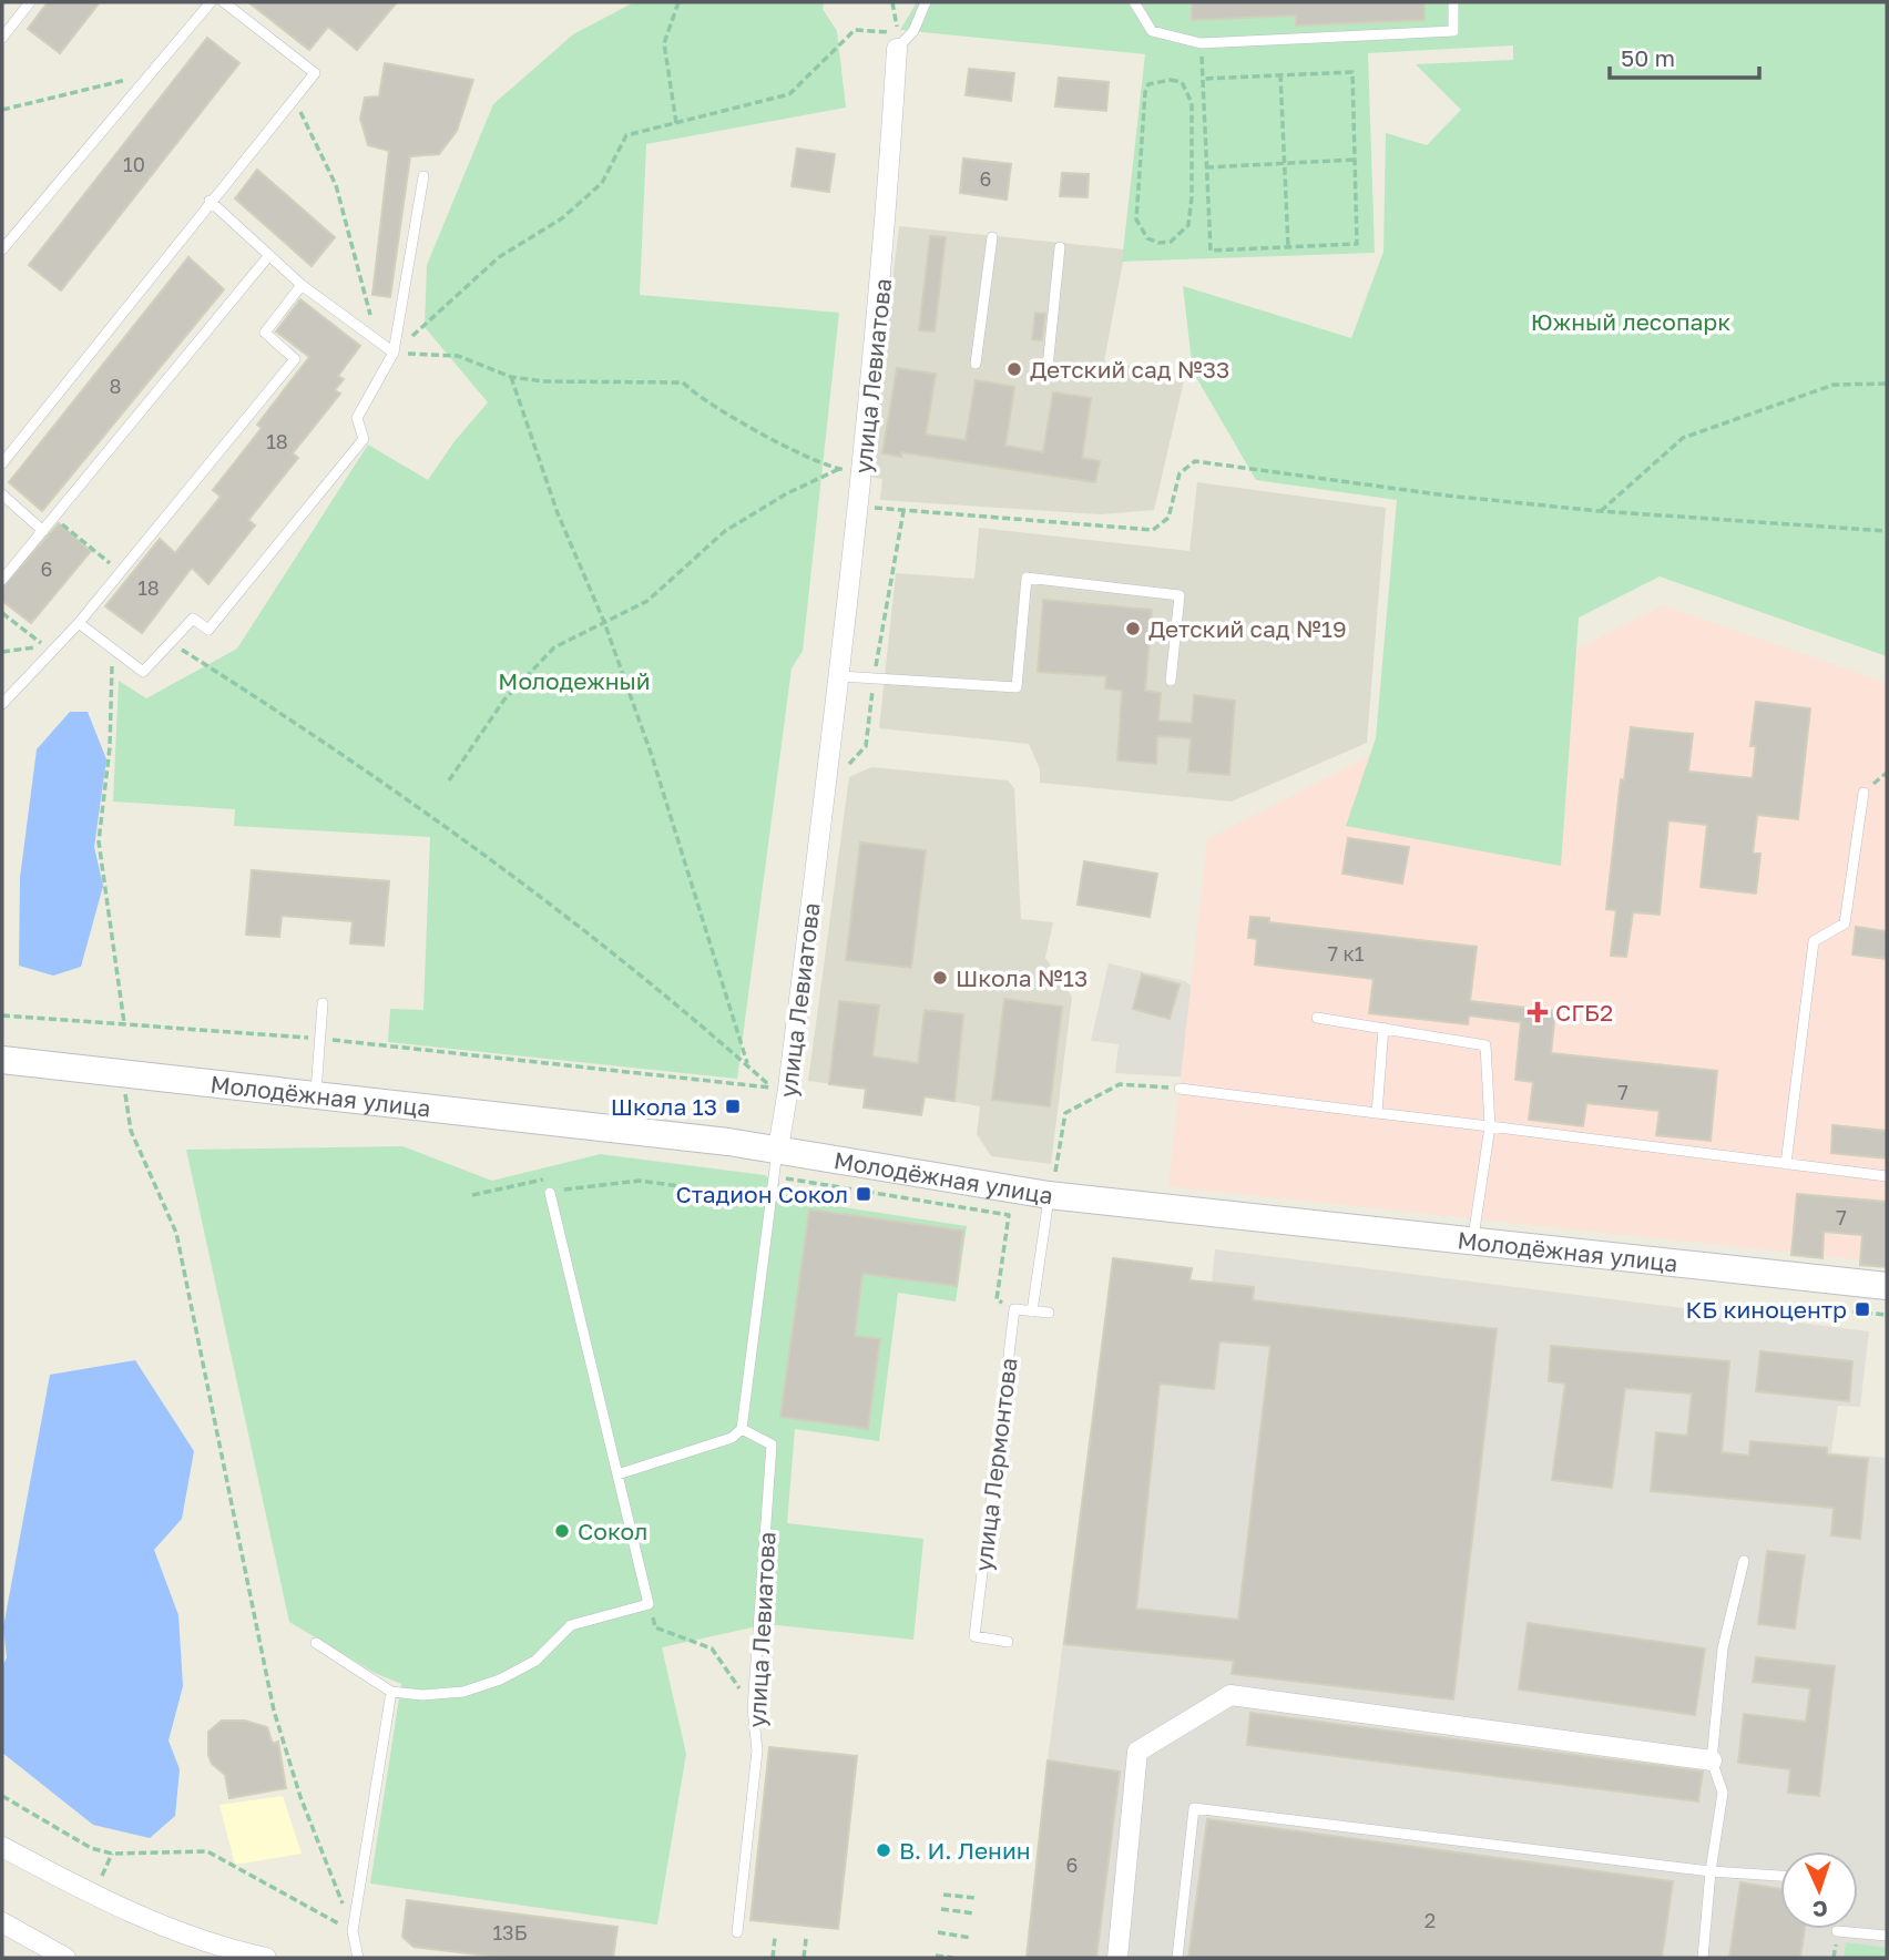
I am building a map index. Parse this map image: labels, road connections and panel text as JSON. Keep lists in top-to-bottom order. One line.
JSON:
{"streets":{"main road":["Молодёжная улица"],"street":["улица Левиатова"],"lane":["улица Лермонтова"]},"crossings":[["улица Левиатова","Молодёжная улица"]],"parks":["Южный лесопарк","Молодежный"],"places":{"other":["Детский сад №33","Детский сад №19","Школа №13","Сокол","В. И. Ленин"],"health":["СГБ2"],"transit":["Школа 13","Стадион Сокол","КБ киноцентр"]},"house_numbers":["10","6","8","18","6","18","7 к1","7","7","6","2","13Б"],"scale_bar":"50 m","north":"bottom"}
